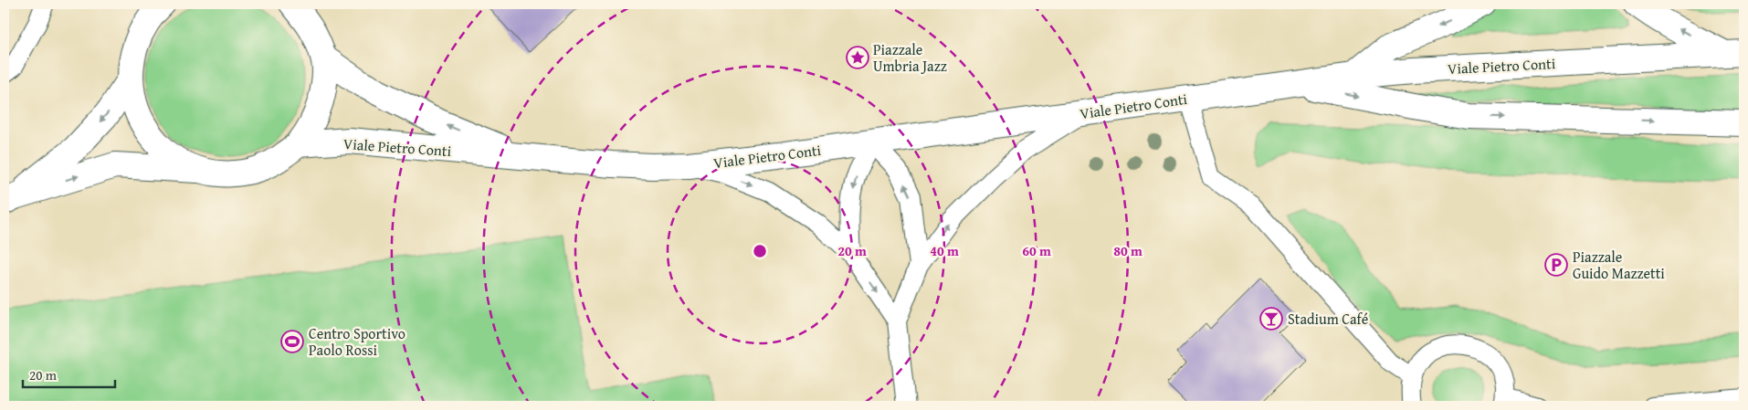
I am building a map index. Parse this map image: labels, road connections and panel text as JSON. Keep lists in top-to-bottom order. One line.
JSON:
{"streets":{"street":["Viale Pietro Conti"]},"places":{"place":["Piazzale Umbria Jazz"],"parking":["Piazzale Guido Mazzetti"],"bar":["Stadium Café"],"sports":["Centro Sportivo Paolo Rossi"]},"scale_bar":"20 m","rings":["20 m","40 m","60 m","80 m"]}
